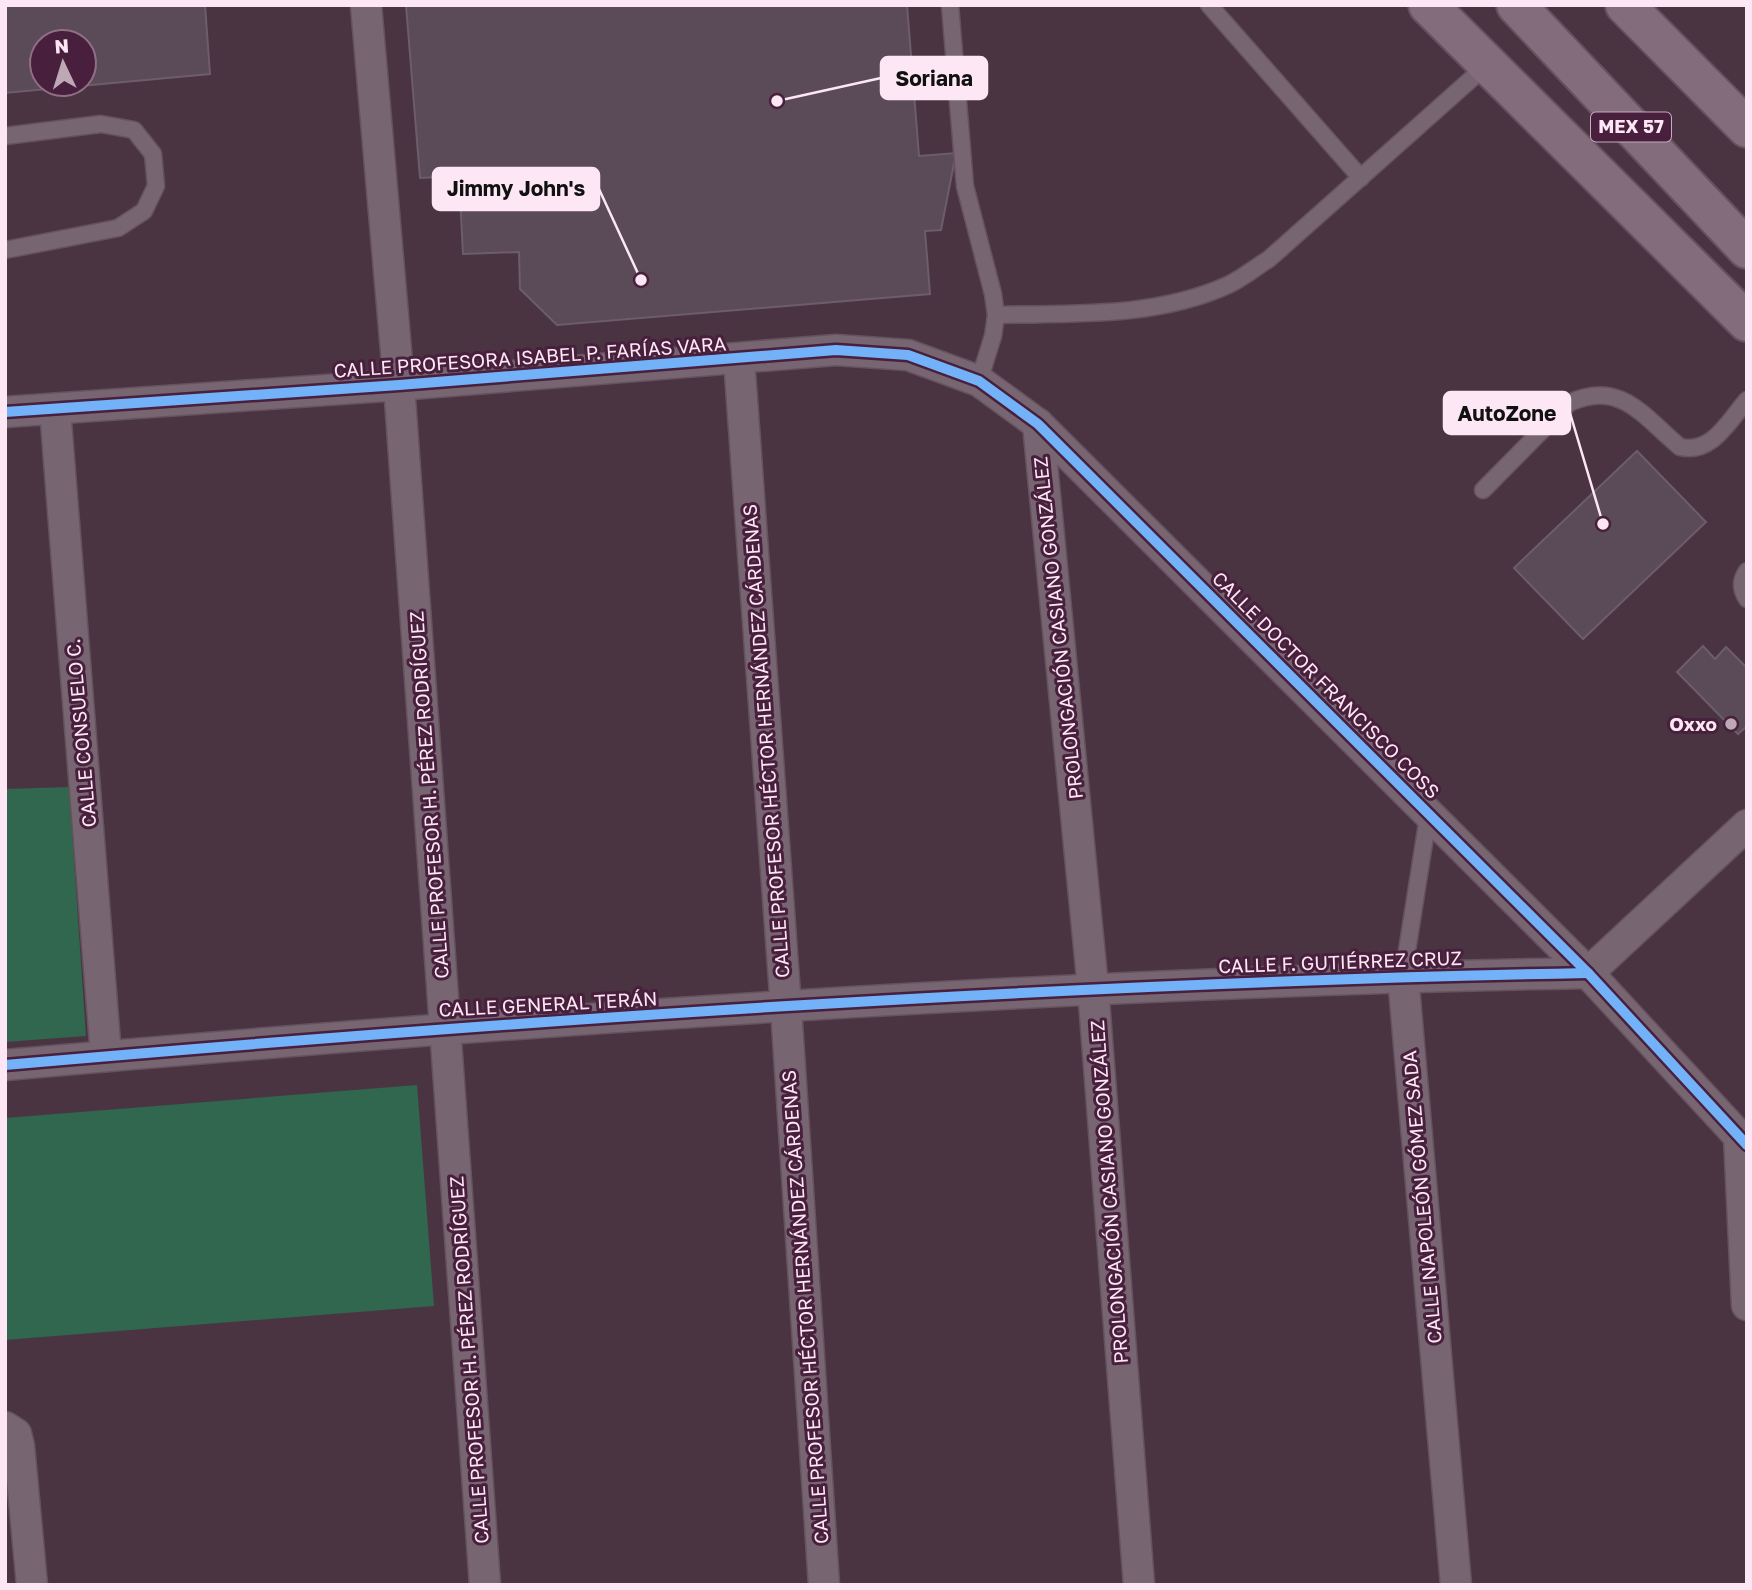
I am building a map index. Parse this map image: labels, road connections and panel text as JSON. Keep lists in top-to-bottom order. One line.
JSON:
{"streets":{"main road":["MEX 57"],"street":["CALLE PROFESORA ISABEL P. FARÍAS VARA","PROLONGACIÓN CASIANO GONZÁLEZ","CALLE DOCTOR FRANCISCO COSS","CALLE CONSUELO C.","CALLE PROFESOR HÉCTOR HERNÁNDEZ CÁRDENAS","CALLE PROFESOR H. PÉREZ RODRÍGUEZ","CALLE F. GUTIÉRREZ CRUZ","CALLE GENERAL TERÁN","CALLE NAPOLEÓN GÓMEZ SADA"]},"crossings":[["CALLE PROFESORA ISABEL P. FARÍAS VARA","PROLONGACIÓN CASIANO GONZÁLEZ"],["CALLE PROFESORA ISABEL P. FARÍAS VARA","CALLE DOCTOR FRANCISCO COSS"],["CALLE PROFESORA ISABEL P. FARÍAS VARA","CALLE CONSUELO C."],["CALLE PROFESORA ISABEL P. FARÍAS VARA","CALLE PROFESOR HÉCTOR HERNÁNDEZ CÁRDENAS"],["CALLE PROFESORA ISABEL P. FARÍAS VARA","CALLE PROFESOR H. PÉREZ RODRÍGUEZ"],["PROLONGACIÓN CASIANO GONZÁLEZ","CALLE DOCTOR FRANCISCO COSS"],["PROLONGACIÓN CASIANO GONZÁLEZ","CALLE F. GUTIÉRREZ CRUZ"],["PROLONGACIÓN CASIANO GONZÁLEZ","CALLE GENERAL TERÁN"],["CALLE DOCTOR FRANCISCO COSS","CALLE F. GUTIÉRREZ CRUZ"],["CALLE DOCTOR FRANCISCO COSS","CALLE NAPOLEÓN GÓMEZ SADA"],["CALLE CONSUELO C.","CALLE GENERAL TERÁN"],["CALLE PROFESOR HÉCTOR HERNÁNDEZ CÁRDENAS","CALLE GENERAL TERÁN"],["CALLE PROFESOR H. PÉREZ RODRÍGUEZ","CALLE GENERAL TERÁN"],["CALLE F. GUTIÉRREZ CRUZ","CALLE GENERAL TERÁN"],["CALLE F. GUTIÉRREZ CRUZ","CALLE NAPOLEÓN GÓMEZ SADA"]],"places":["Soriana","Jimmy John's","AutoZone","Oxxo"],"north":"top"}
